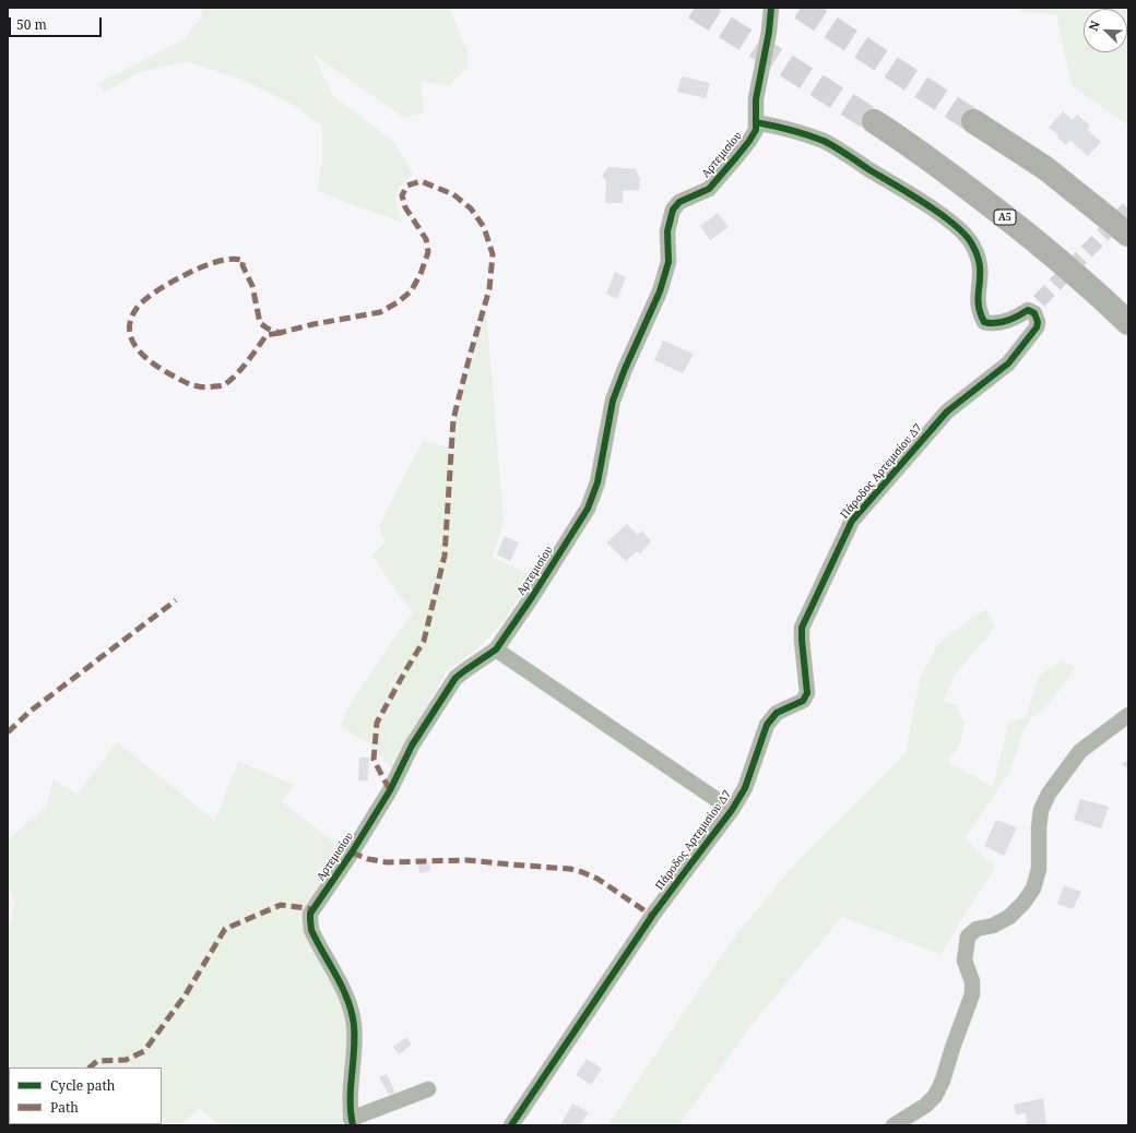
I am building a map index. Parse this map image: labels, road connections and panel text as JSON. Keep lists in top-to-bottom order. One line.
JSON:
{"streets":{"highway":["Α5"],"street":["Αρτεμισίου","Πάροδος Αρτεμισίου Δ7"]},"crossings":[["Αρτεμισίου","Πάροδος Αρτεμισίου Δ7"]],"legend":["Cycle path","Path"],"scale_bar":"50 m","north":"top left"}
